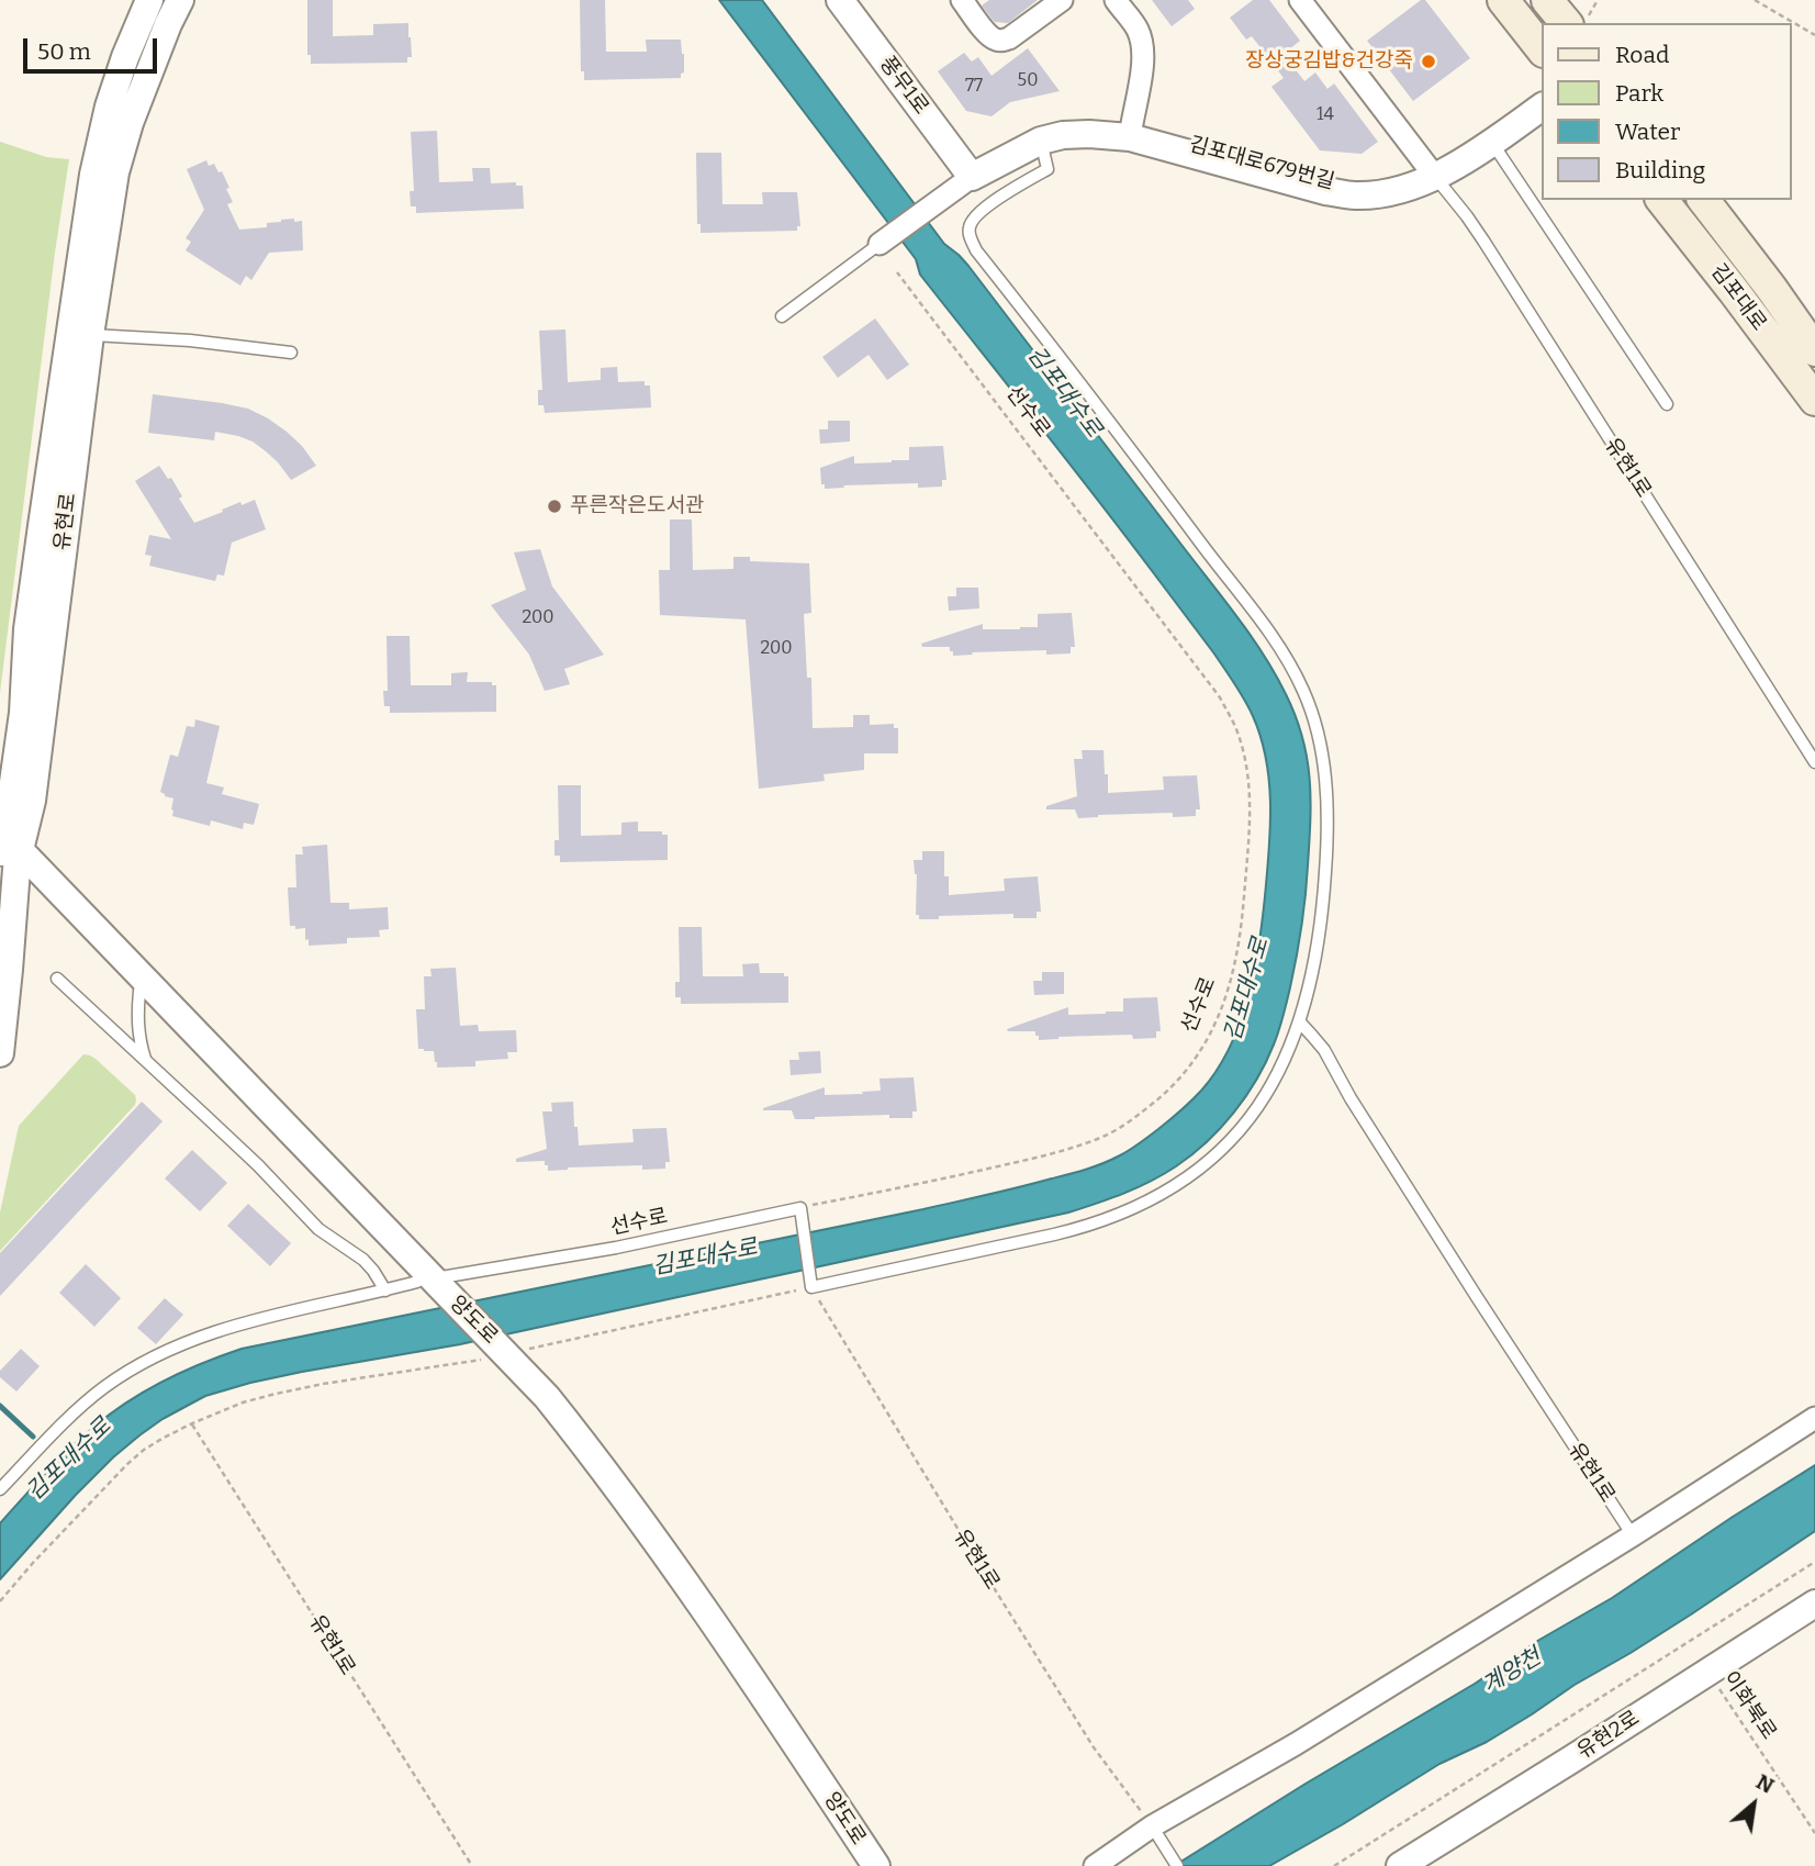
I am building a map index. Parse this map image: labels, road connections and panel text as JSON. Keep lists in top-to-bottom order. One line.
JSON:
{"streets":{"main road":["김포대로"],"street":["풍무1로","김포대로679번길","유현로","양도로","유현2로"],"lane":["선수로","유현1로"],"path":["이화북로"]},"crossings":[["풍무1로","김포대로679번길"],["김포대로679번길","유현1로"],["선수로","양도로"],["유현로","양도로"],["이화북로","유현2로"]],"water":["김포대수로","계양천"],"places":["장상궁김밥&건강죽","푸른작은도서관"],"house_numbers":["50","77","14","200","200"],"legend":["Road","Park","Water","Building"],"scale_bar":"50 m","north":"top right"}
